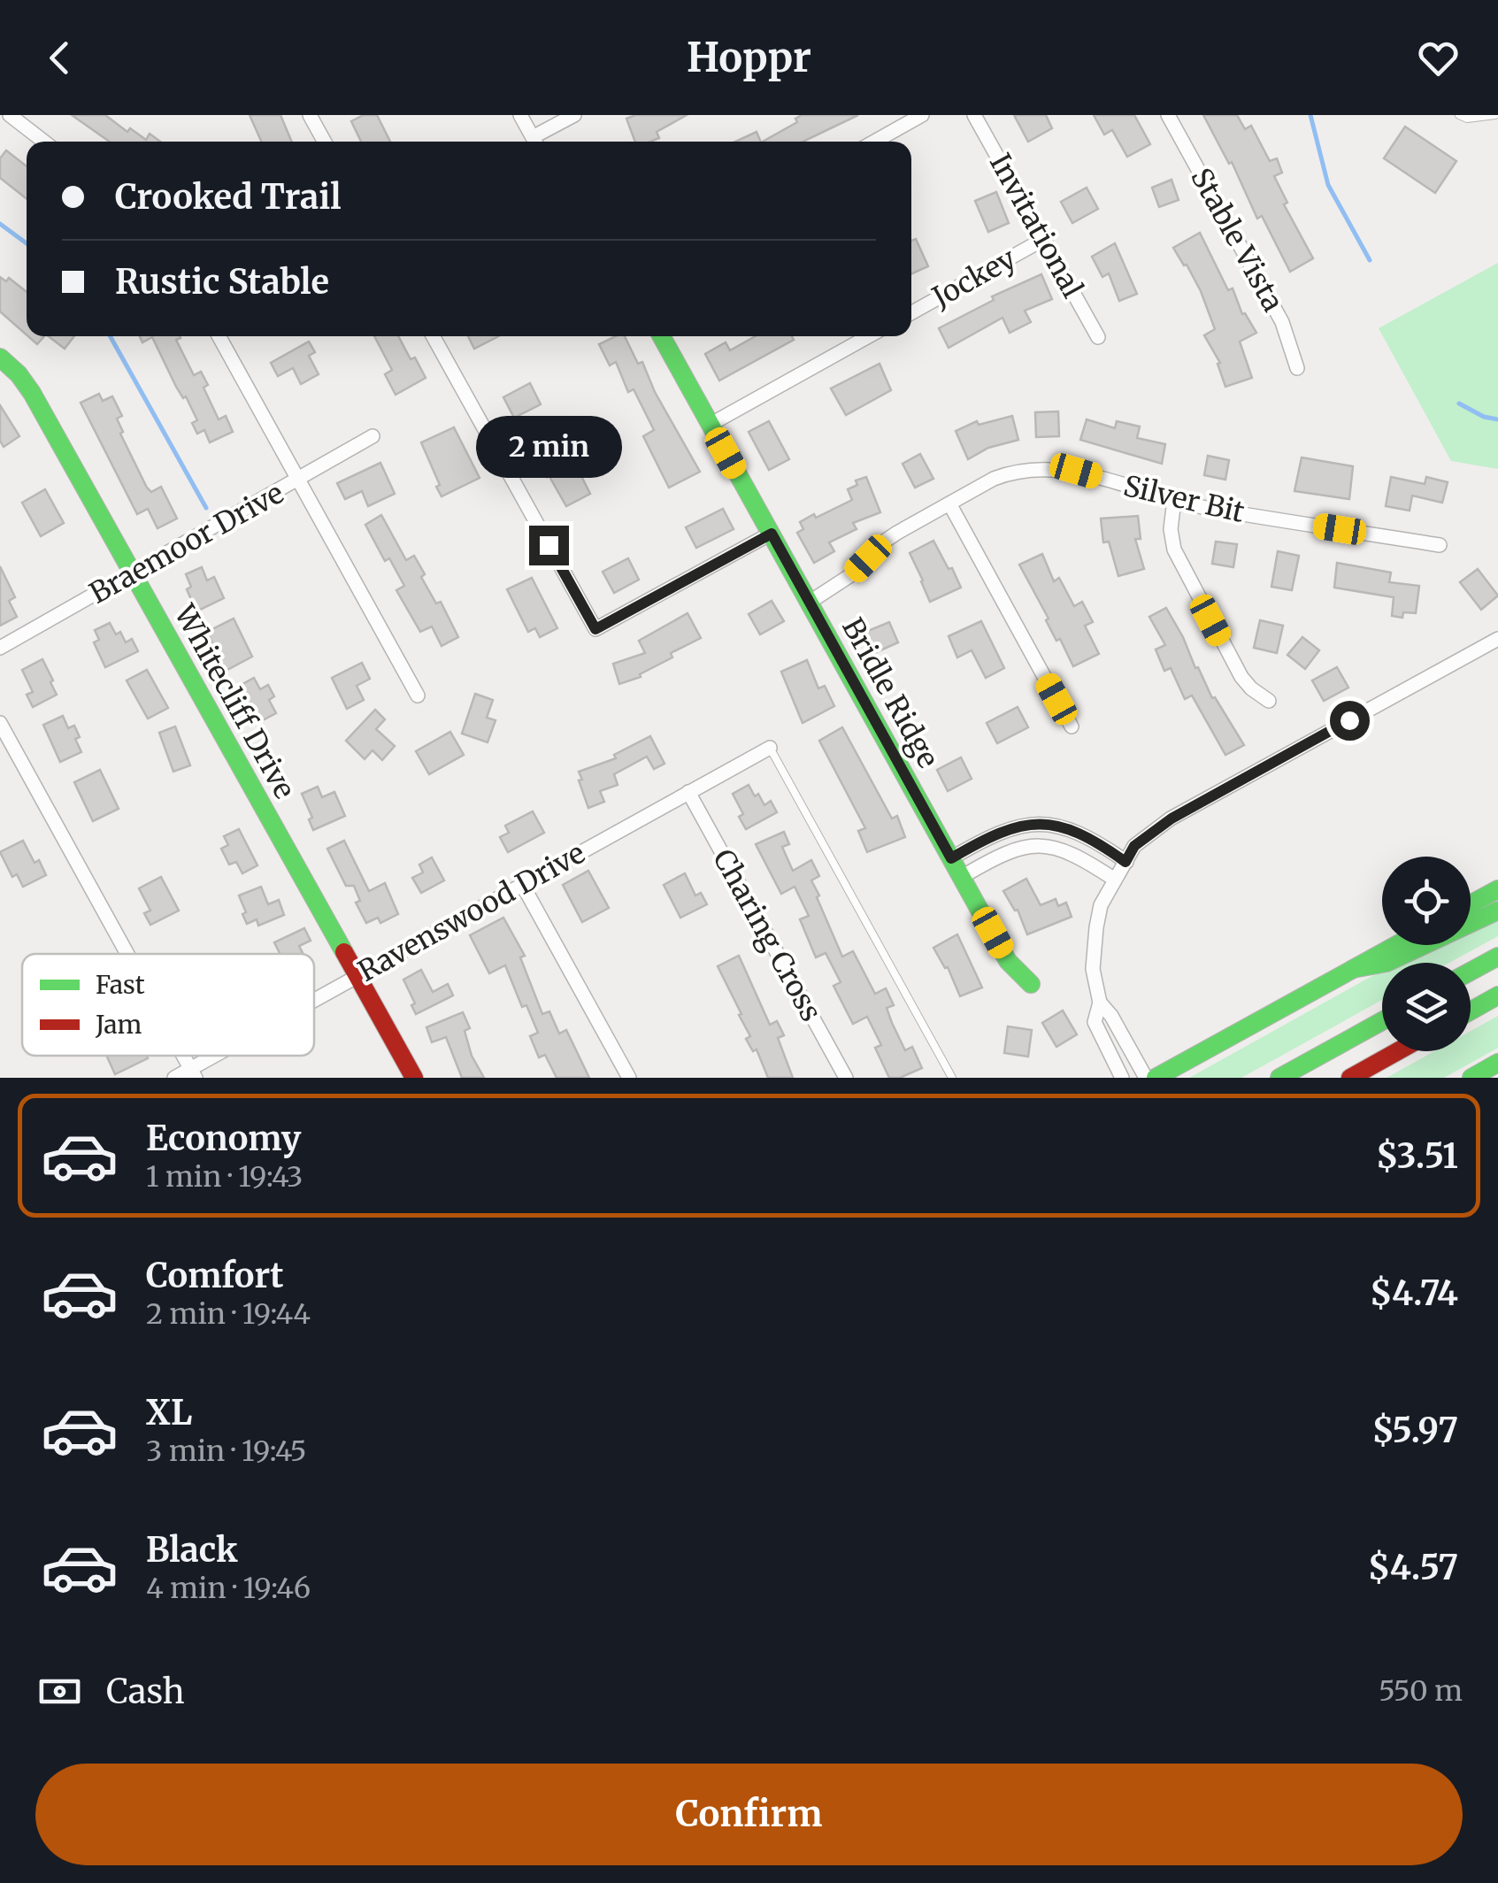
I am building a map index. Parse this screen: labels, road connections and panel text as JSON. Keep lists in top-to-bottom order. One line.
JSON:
{"streets":{"main road":["Bridle Ridge","Whitecliff Drive"],"street":["Invitational","Stable Vista","Jockey","Silver Bit","Braemoor Drive","Ravenswood Drive","Charing Cross"]},"crossings":[["Invitational","Jockey"],["Silver Bit","Bridle Ridge"],["Braemoor Drive","Whitecliff Drive"],["Whitecliff Drive","Ravenswood Drive"],["Ravenswood Drive","Charing Cross"]],"legend":["Fast","Jam"],"page":{"header":"Hoppr","banner":["Crooked Trail","Rustic Stable"],"bubble":"2 min","list":[{"name":"Economy","note":"1 min · 19:43","value":"$3.51"},{"name":"Comfort","note":"2 min · 19:44","value":"$4.74"},{"name":"XL","note":"3 min · 19:45","value":"$5.97"},{"name":"Black","note":"4 min · 19:46","value":"$4.57"}],"pay":["Cash","550 m"],"buttons":"Confirm"}}
